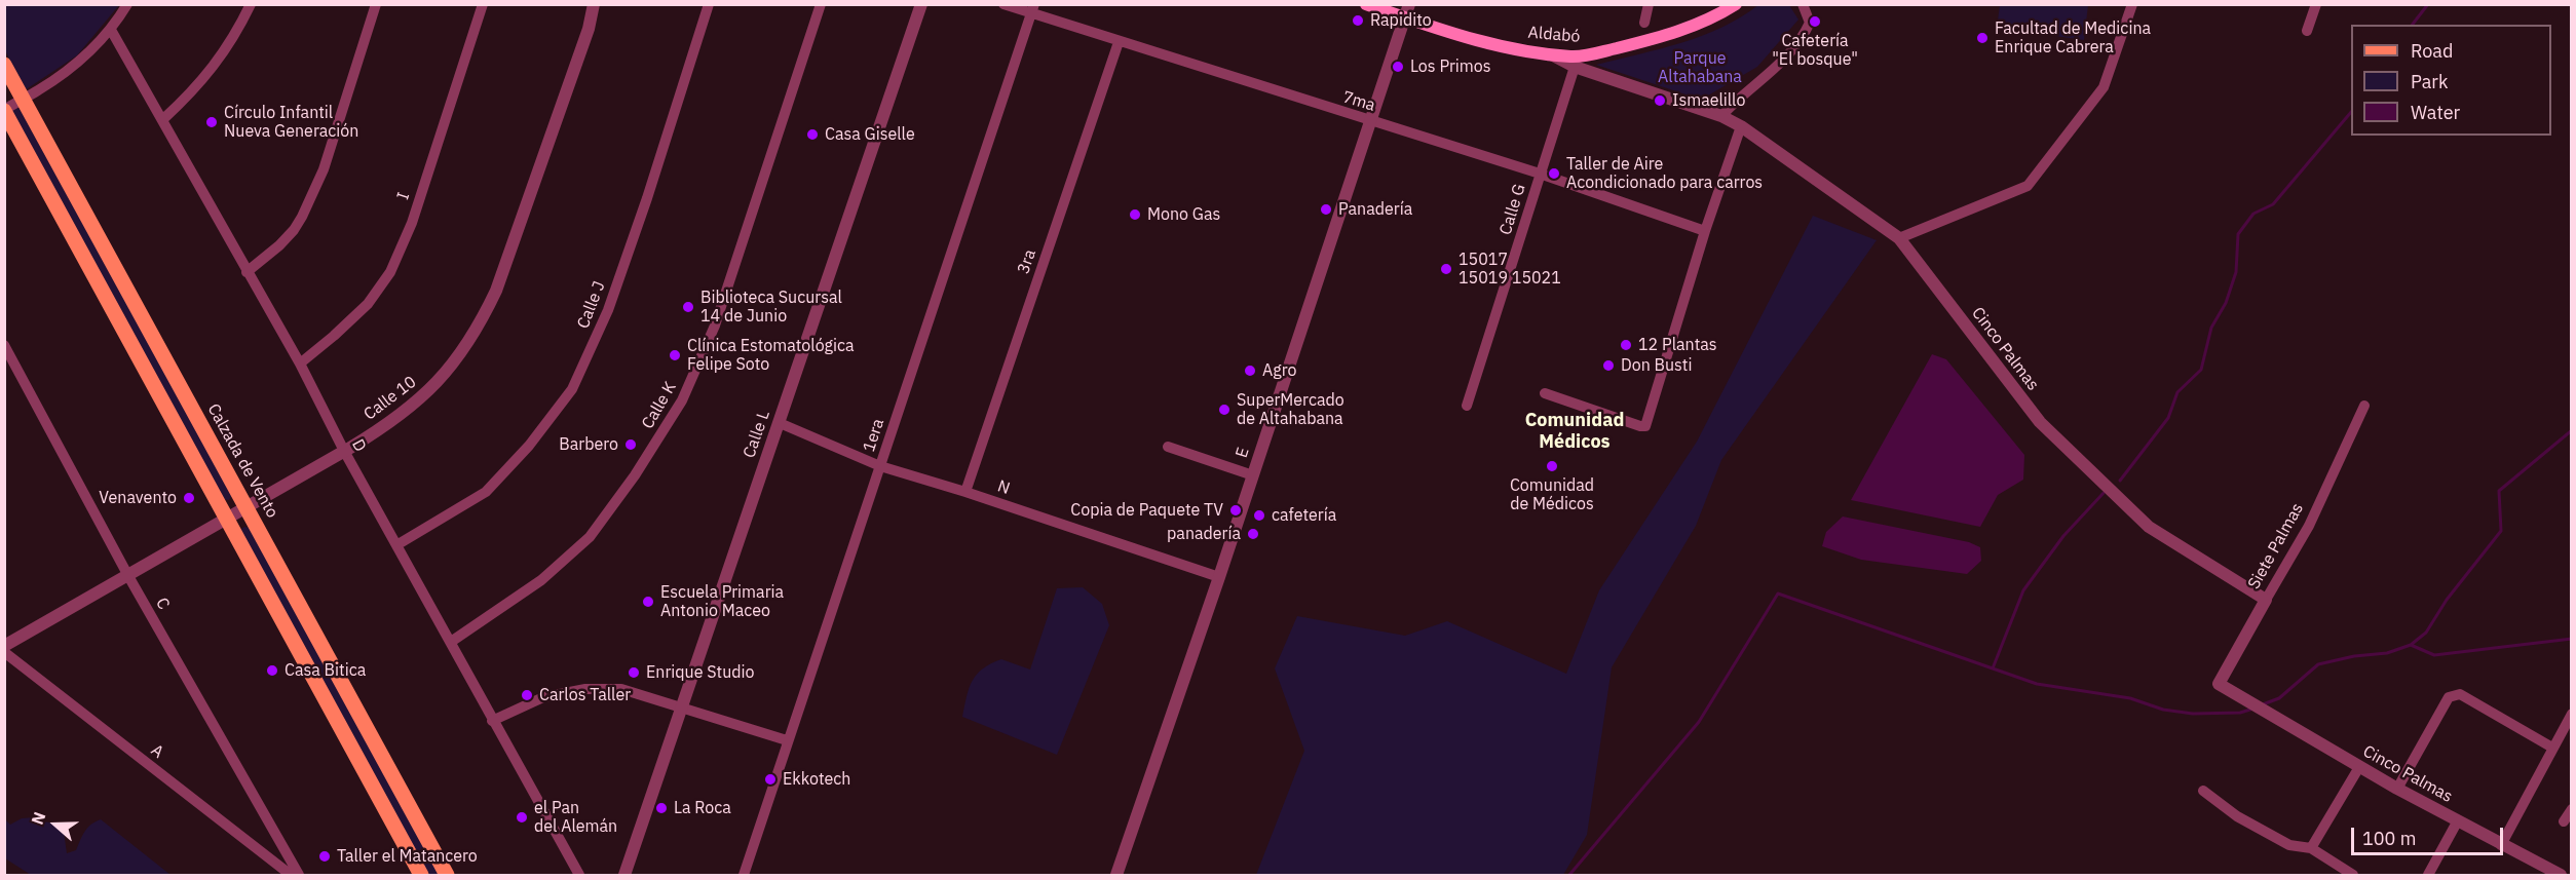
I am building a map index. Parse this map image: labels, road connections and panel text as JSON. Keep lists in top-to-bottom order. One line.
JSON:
{"streets":{"main road":["Aldabó","Calzada de Vento"],"street":["7ma","I","Calle G","3ra","Calle J","Cinco Palmas","Calle 10","Calle K","Calle L","1era","D","E","N","Siete Palmas","C","A"]},"crossings":[["Aldabó","Calle G"],["Aldabó","Cinco Palmas"],["Aldabó","E"],["7ma","Calle G"],["7ma","3ra"],["7ma","1era"],["7ma","E"],["I","D"],["Calle G","Cinco Palmas"],["3ra","N"],["Calle J","D"],["Cinco Palmas","Siete Palmas"],["Calle 10","D"],["Calle 10","Calzada de Vento"],["Calle 10","C"],["Calle K","D"],["Calle L","N"],["1era","N"],["E","N"]],"districts":["Comunidad Médicos"],"parks":["Parque Altahabana"],"places":["Rapidito","Cafetería \"El bosque\"","Facultad de Medicina Enrique Cabrera","Los Primos","Ismaelillo","Círculo Infantil Nueva Generación","Casa Giselle","Taller de Aire Acondicionado para carros","Panadería","Mono Gas","15017 15019 15021","Biblioteca Sucursal 14 de Junio","12 Plantas","Clínica Estomatológica Felipe Soto","Don Busti","Agro","SuperMercado de Altahabana","Barbero","Comunidad de Médicos","Venavento","Copia de Paquete TV","cafetería","panadería","Escuela Primaria Antonio Maceo","Casa Bitica","Enrique Studio","Carlos Taller","Ekkotech","La Roca","el Pan del Alemán","Taller el Matancero"],"legend":["Road","Park","Water"],"scale_bar":"100 m","north":"left"}
